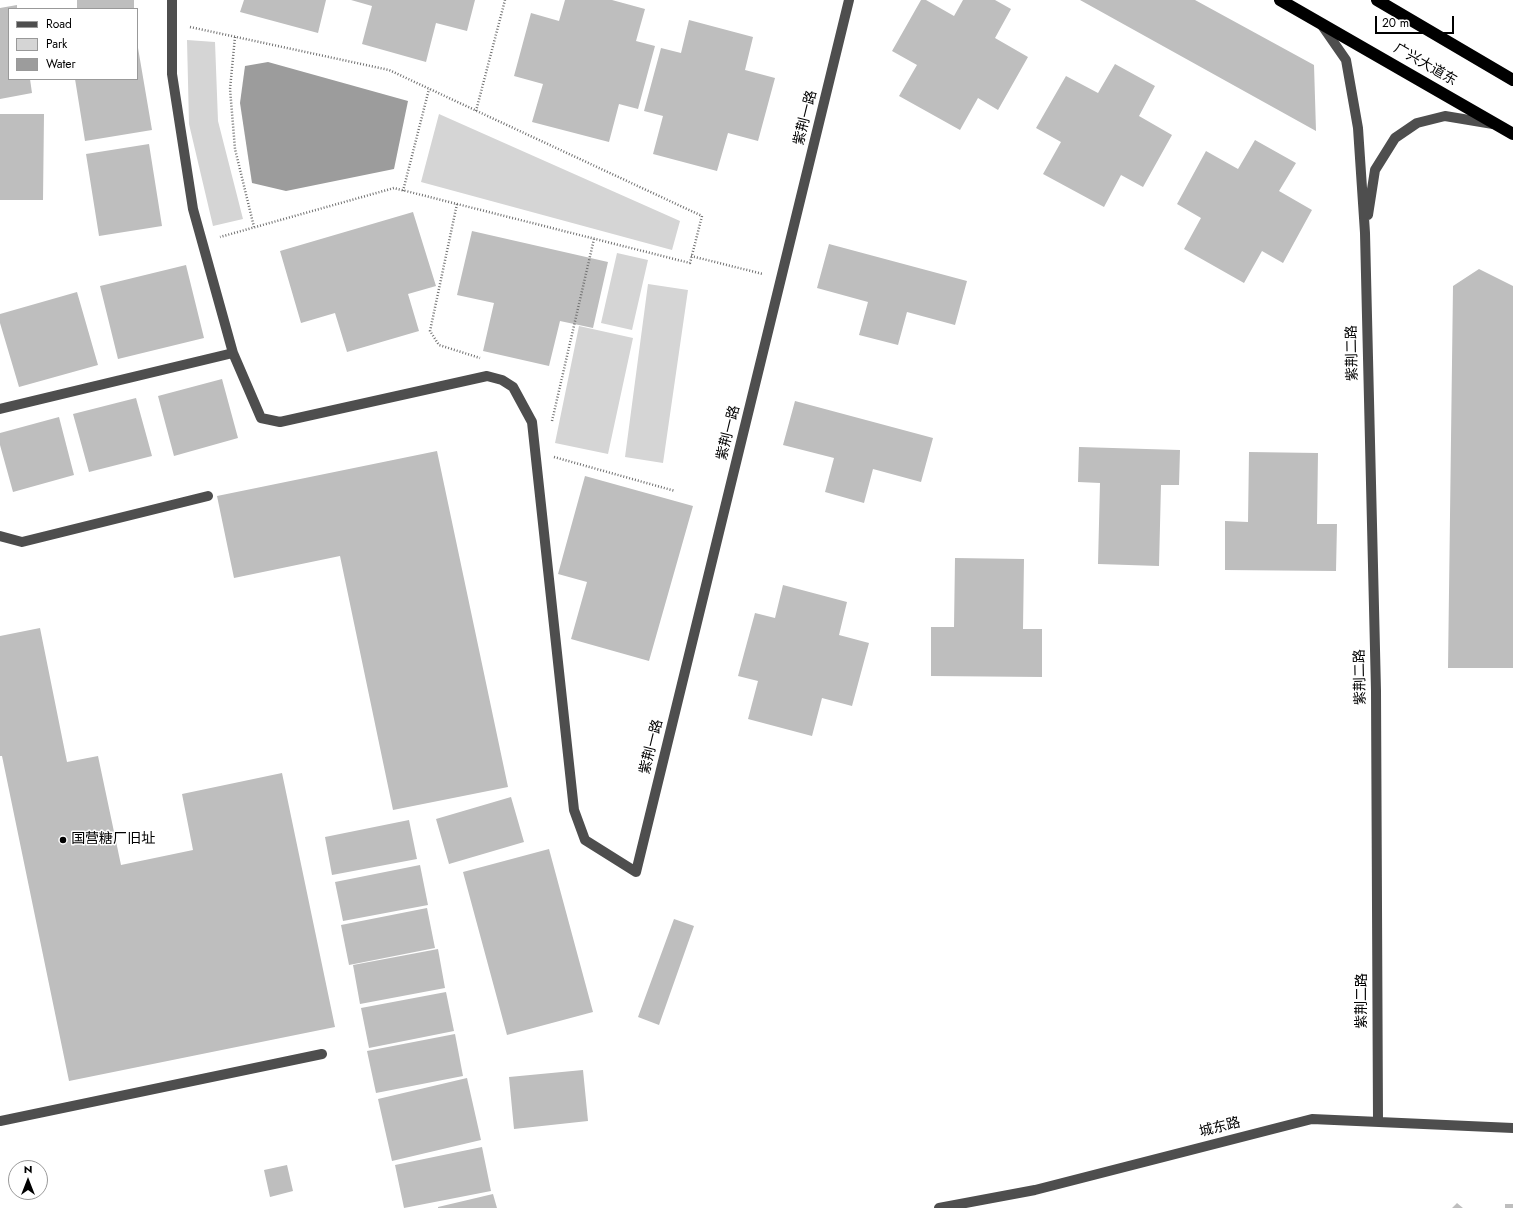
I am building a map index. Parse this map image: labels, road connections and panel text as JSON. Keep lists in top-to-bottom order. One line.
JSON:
{"streets":{"highway":["广兴大道东"],"street":["紫荆一路","紫荆二路","城东路"]},"crossings":[["广兴大道东","紫荆二路"],["紫荆二路","城东路"]],"places":["国营糖厂旧址"],"legend":["Road","Park","Water"],"scale_bar":"20 m","north":"top"}
